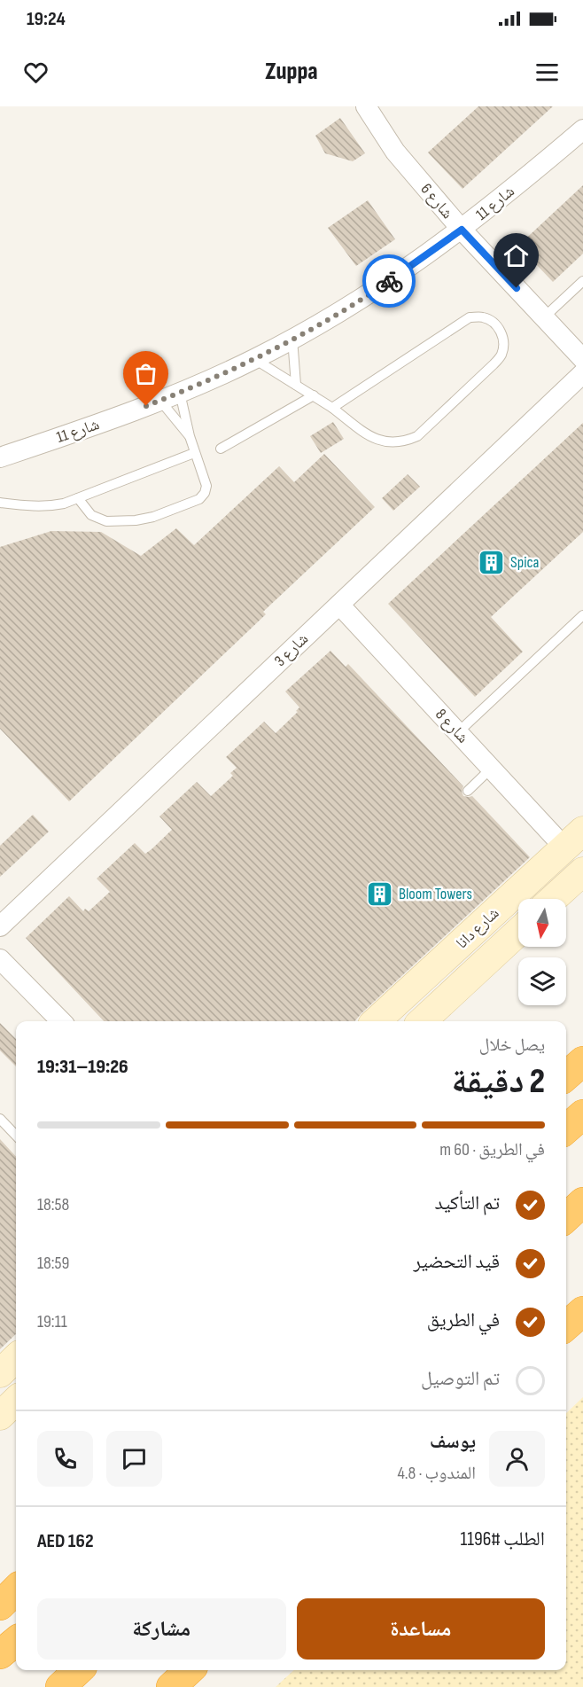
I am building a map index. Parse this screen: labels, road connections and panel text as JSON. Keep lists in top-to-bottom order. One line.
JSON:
{"streets":{"street":["شارع 6","شارع 11","شارع 3","شارع 8","شارع دانا"]},"crossings":[["شارع 6","شارع 11"],["شارع 3","شارع 8"],["شارع 8","شارع دانا"]],"places":{"building":["Spica","Bloom Towers"]},"north":"bottom","page":{"status":"19:24","header":"Zuppa","heading":["2 دقيقة","يصل خلال","19:26–19:31"],"panel":["يوسف","المندوب · 4.8","الطلب #1196","AED 162"],"bar":"في الطريق · 60 m","list":[["تم التأكيد","18:58"],["قيد التحضير","18:59"],["في الطريق","19:11"],"تم التوصيل"],"buttons":["مساعدة","مشاركة"]}}
